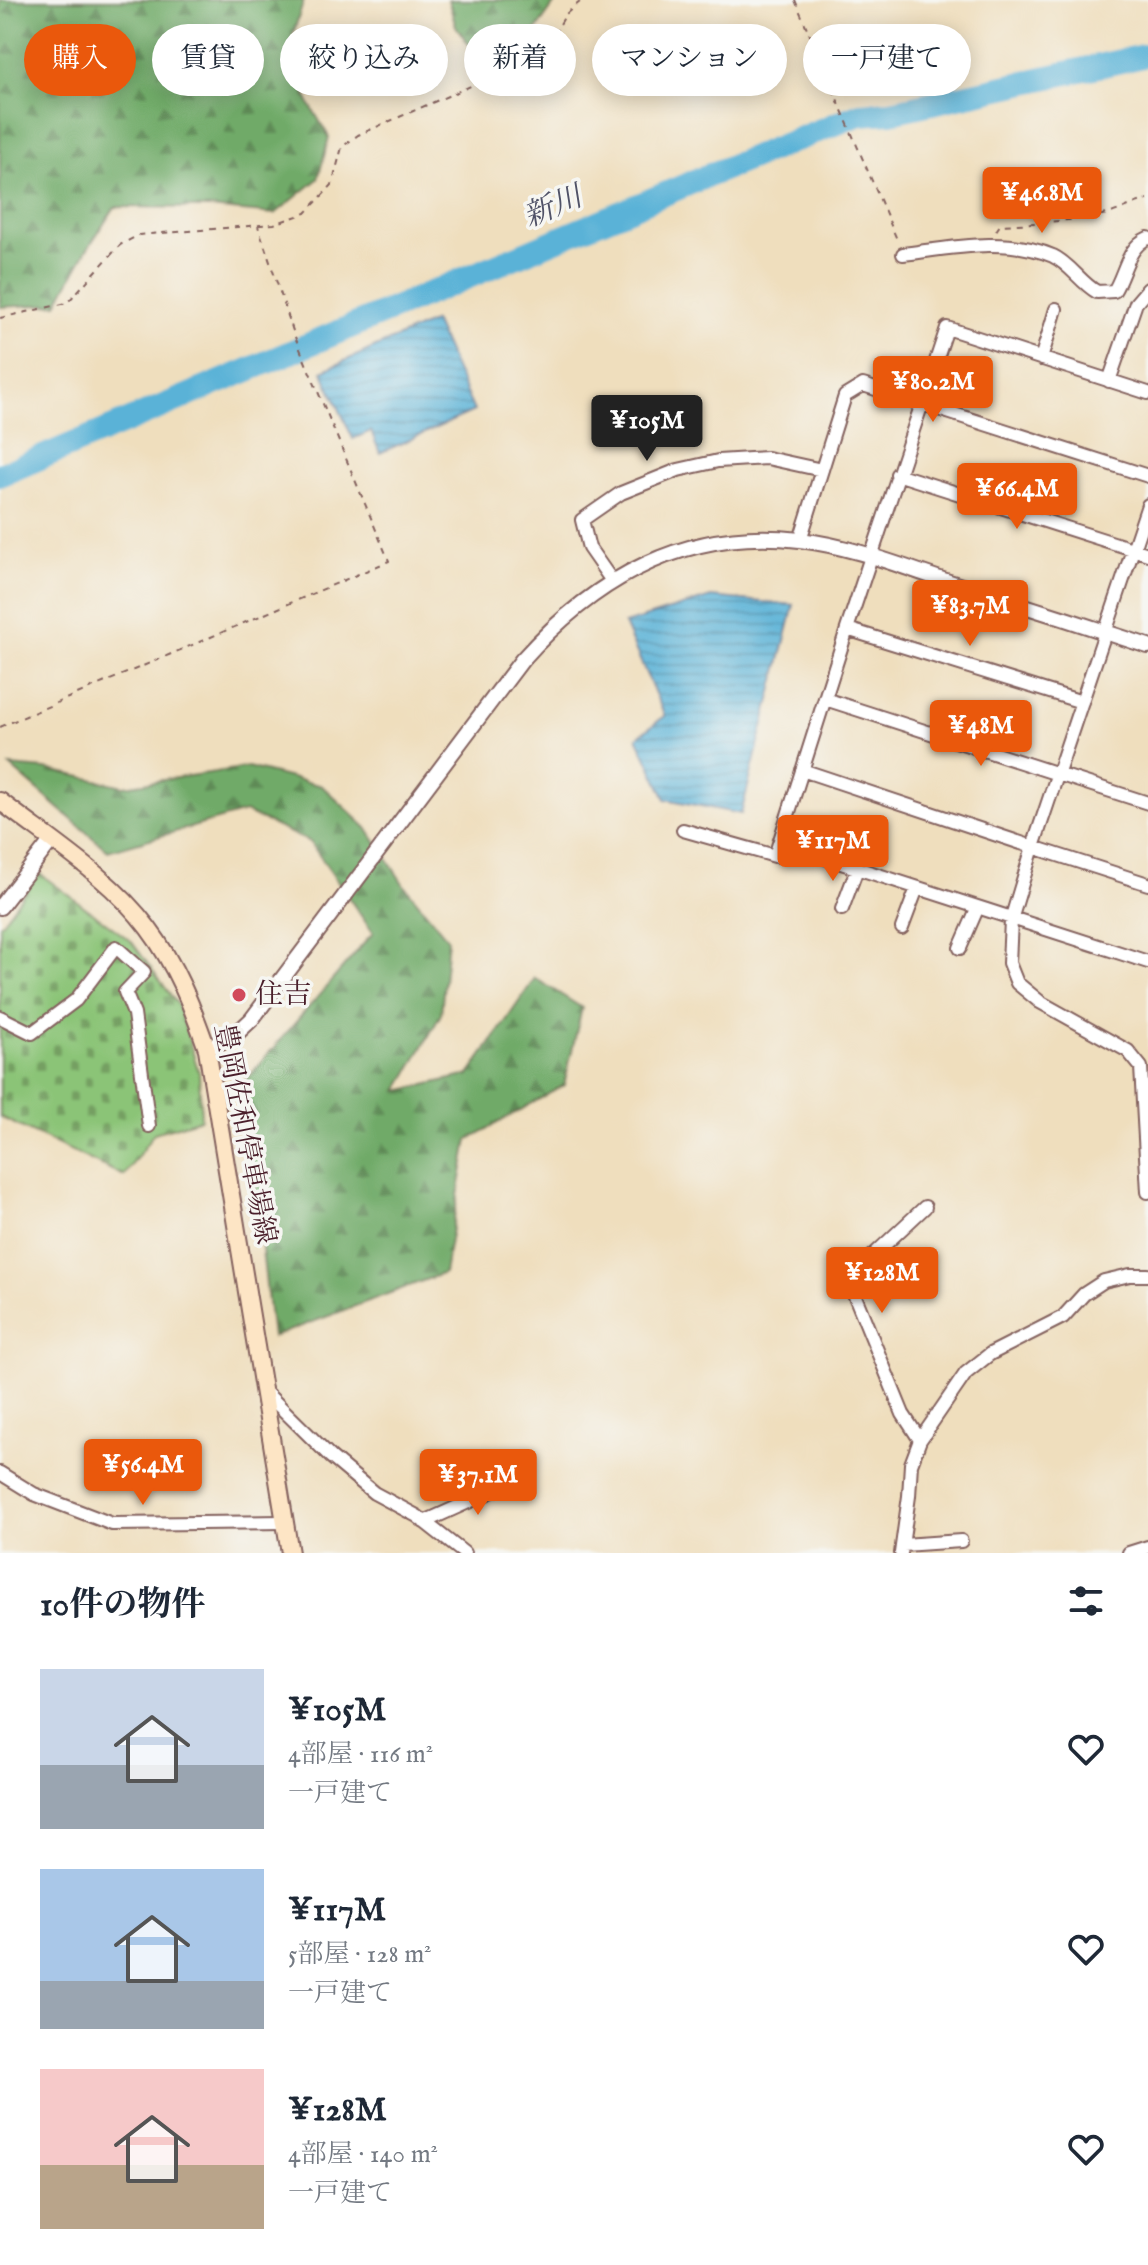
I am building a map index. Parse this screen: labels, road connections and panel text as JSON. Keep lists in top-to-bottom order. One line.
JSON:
{"streets":{"main road":["豊岡佐和停車場線"]},"water":["新川"],"places":["住吉"],"page":{"chip":["購入","賃貸","絞り込み","新着","マンション","一戸建て"],"price":["¥46.8M","¥80.2M","¥105M","¥66.4M","¥83.7M","¥48M","¥117M","¥128M","¥56.4M","¥37.1M"],"heading":"10件の物件","list":[{"name":"¥105M","note":"4部屋 · 116 m² · 一戸建て"},{"name":"¥117M","note":"5部屋 · 128 m² · 一戸建て"},{"name":"¥128M","note":"4部屋 · 140 m² · 一戸建て"}]}}
